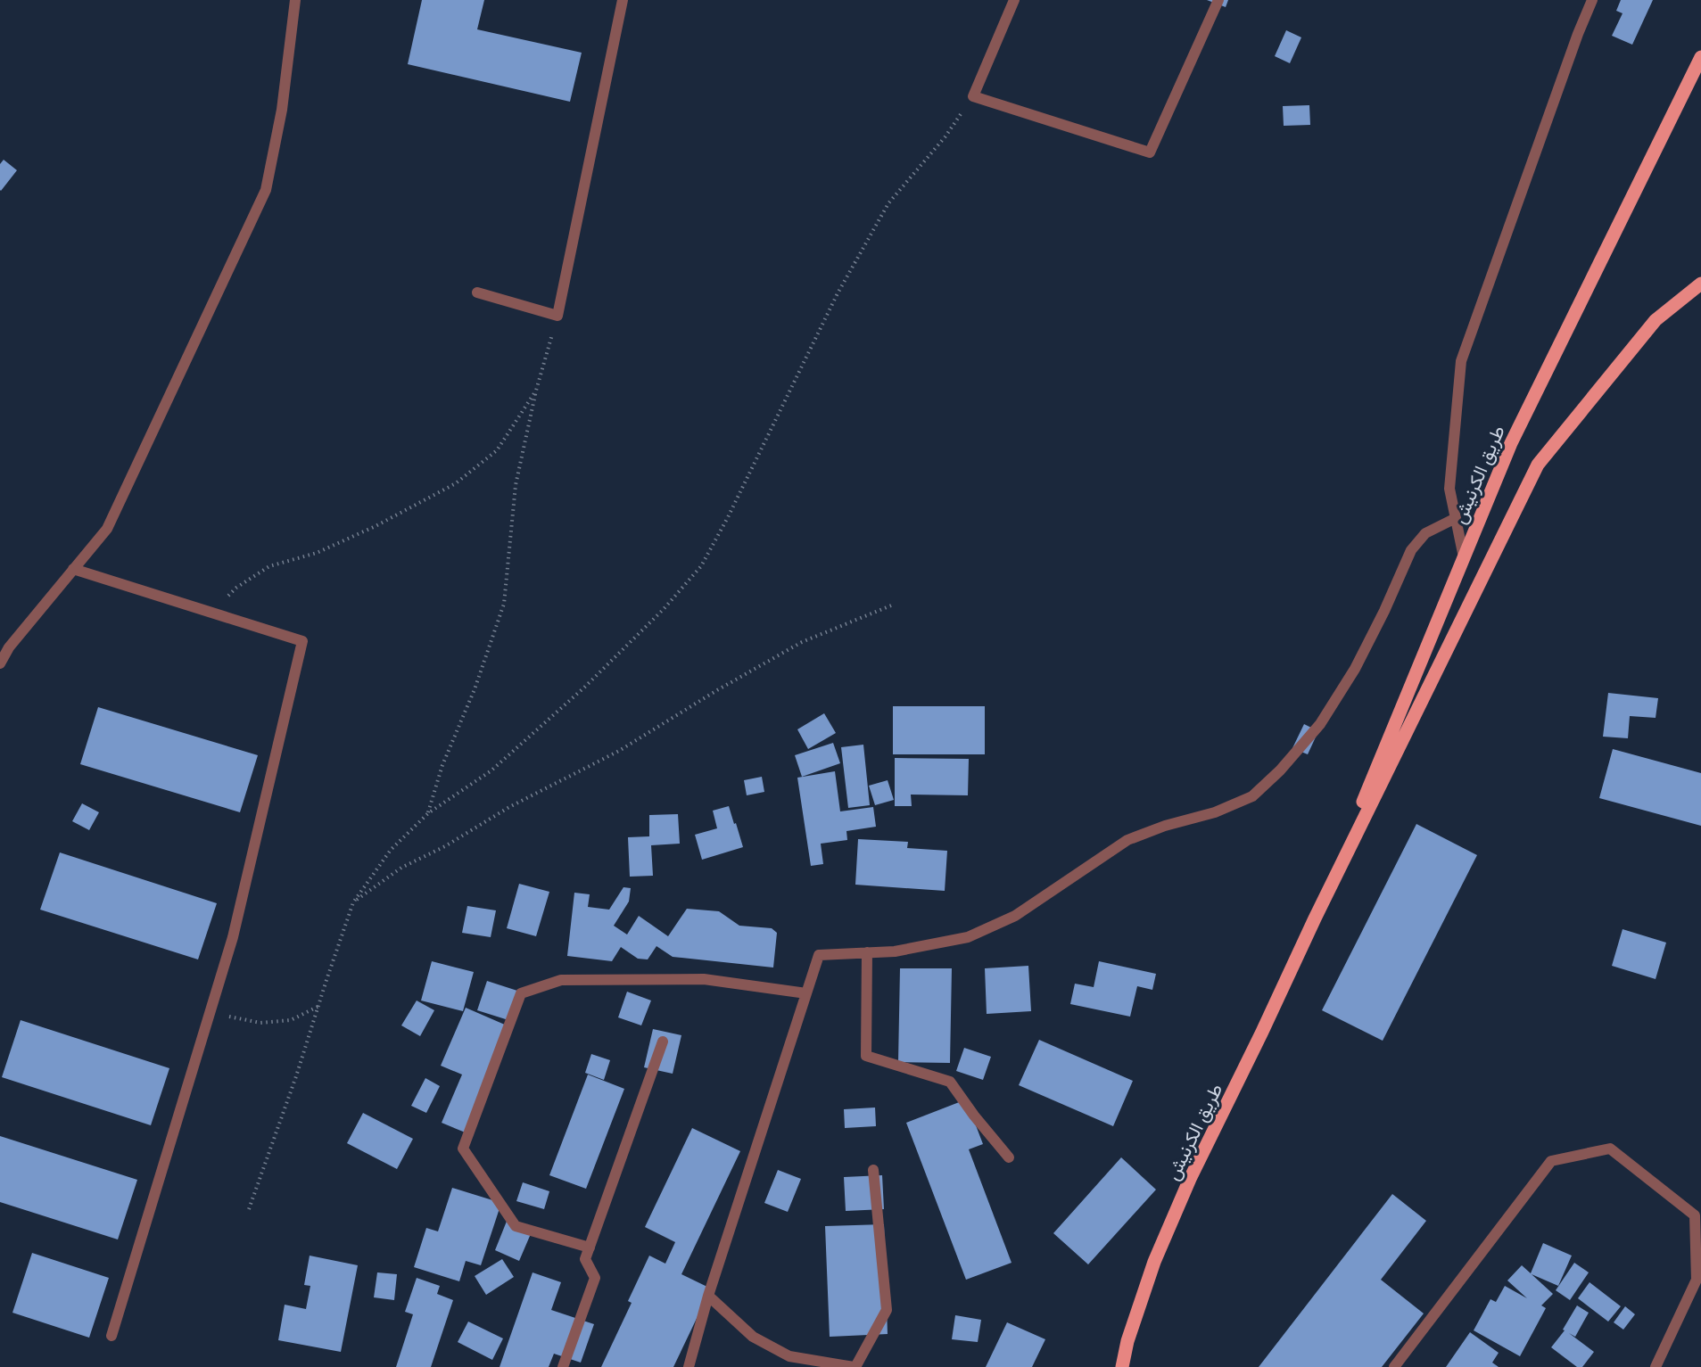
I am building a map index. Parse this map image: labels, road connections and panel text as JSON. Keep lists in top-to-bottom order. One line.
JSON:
{"streets":{"main road":["طريق الكرنيش"]}}
